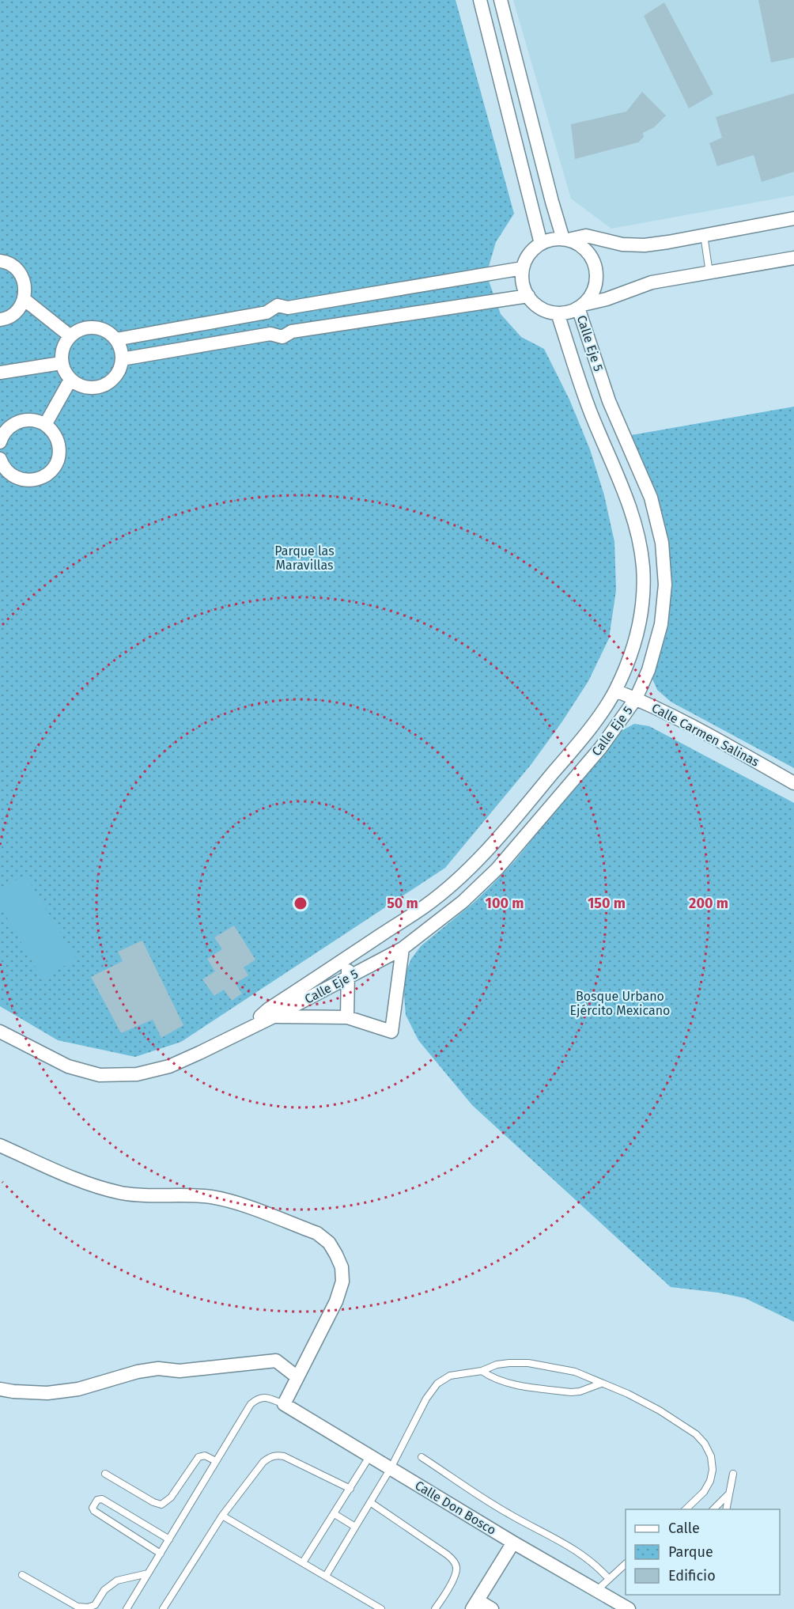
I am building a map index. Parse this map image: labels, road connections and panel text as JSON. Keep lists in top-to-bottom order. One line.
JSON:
{"streets":{"street":["Calle Eje 5","Calle Carmen Salinas","Calle Don Bosco"]},"crossings":[["Calle Eje 5","Calle Carmen Salinas"]],"parks":["Parque las Maravillas","Bosque Urbano Ejército Mexicano"],"legend":["Calle","Parque","Edificio"],"rings":["50 m","100 m","150 m","200 m"]}
